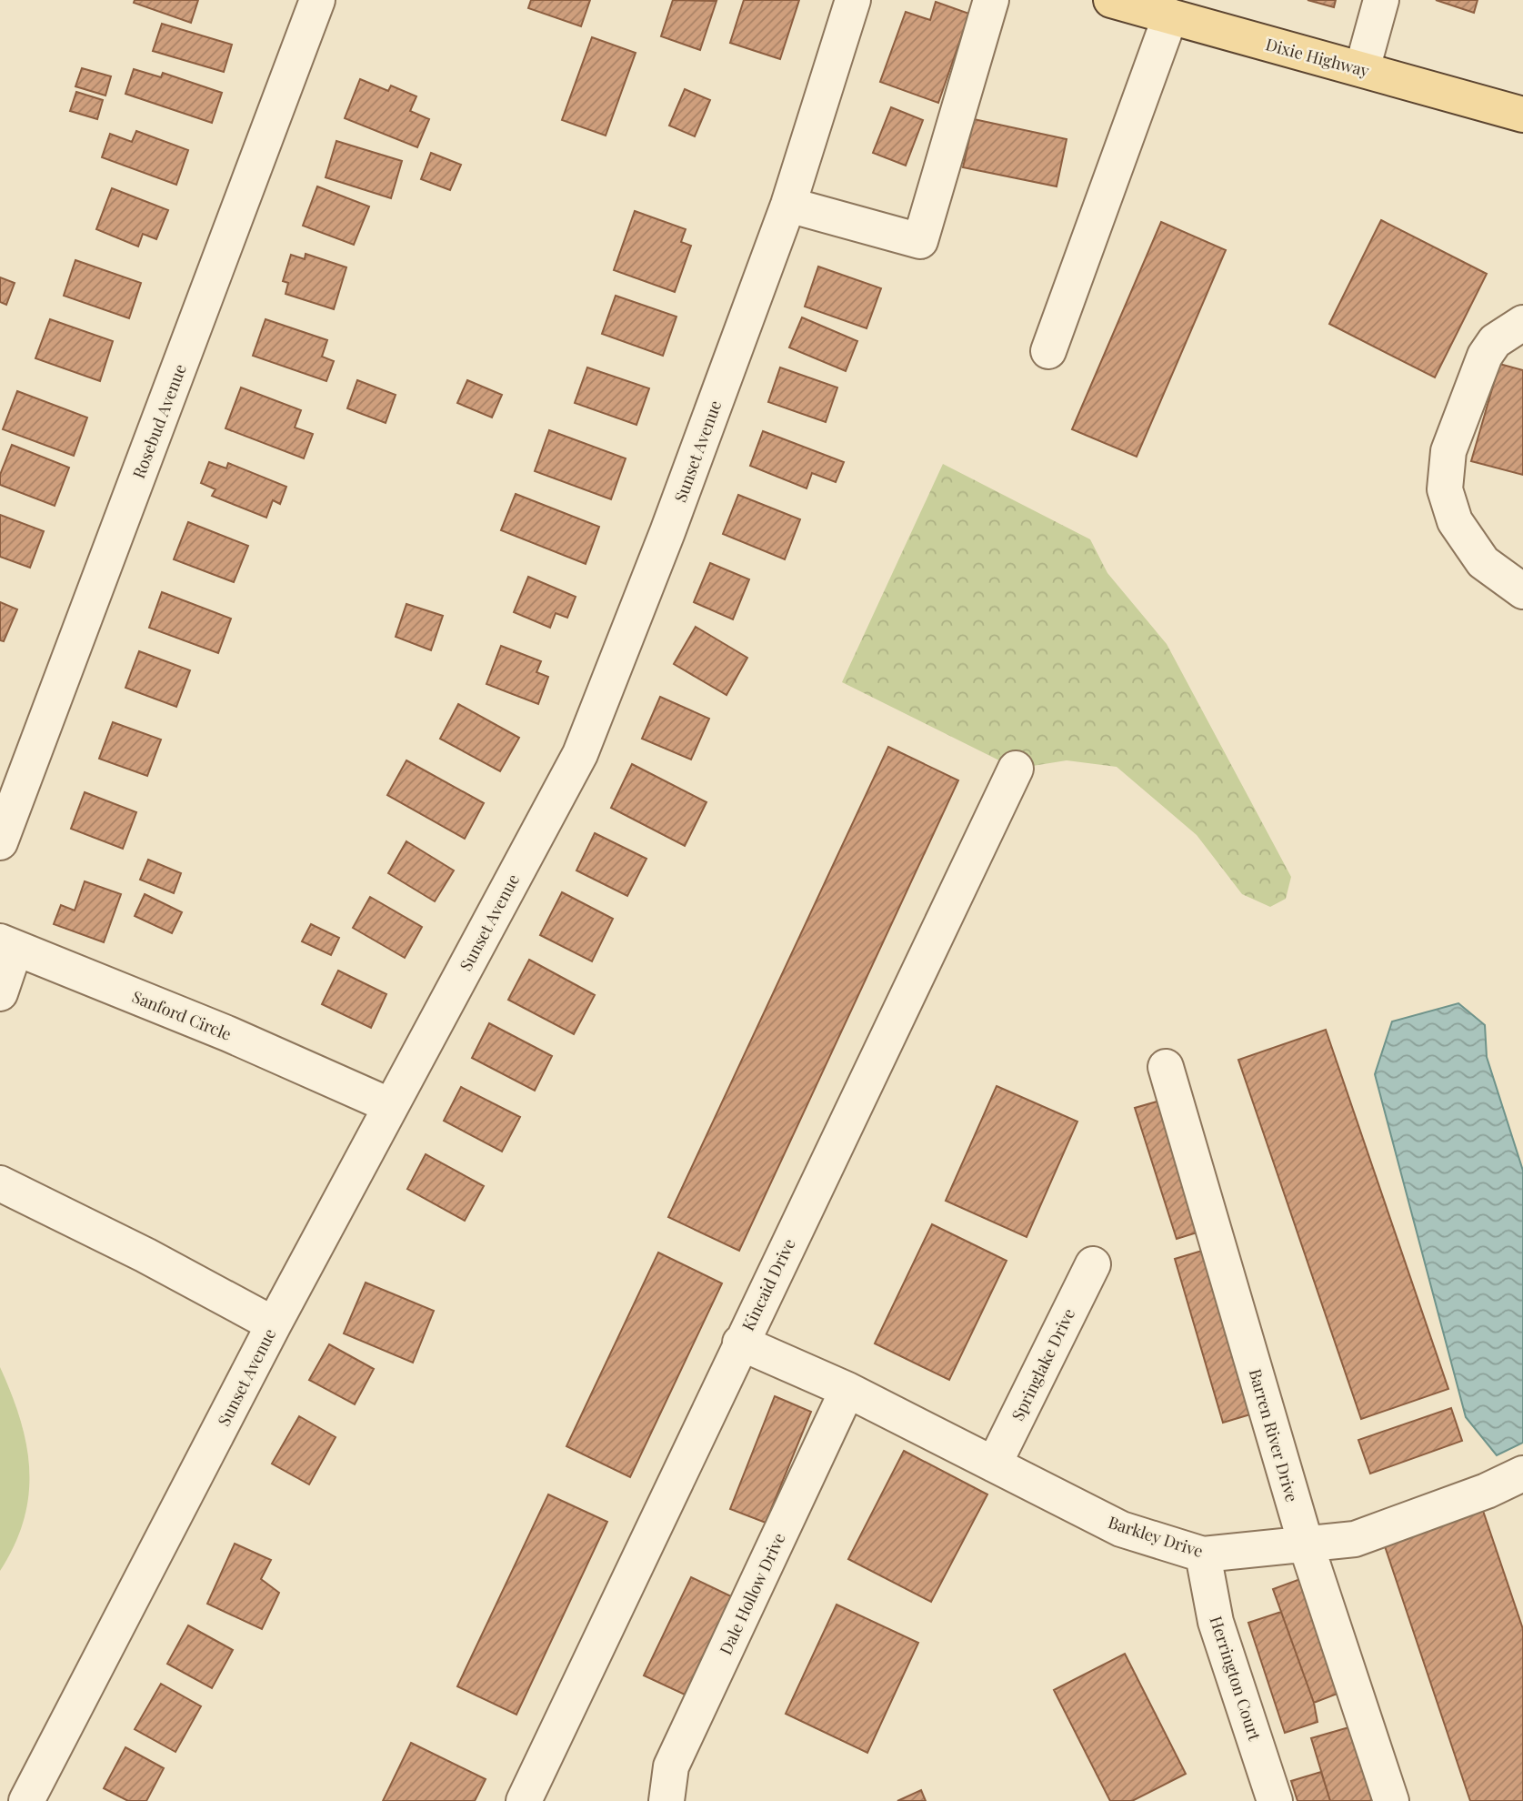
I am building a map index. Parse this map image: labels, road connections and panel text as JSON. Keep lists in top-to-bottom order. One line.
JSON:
{"streets":{"main road":["Dixie Highway"],"street":["Rosebud Avenue","Sunset Avenue","Sanford Circle","Kincaid Drive","Springlake Drive","Barren River Drive","Barkley Drive","Dale Hollow Drive","Herrington Court"]},"crossings":[["Sunset Avenue","Sanford Circle"],["Kincaid Drive","Barkley Drive"],["Springlake Drive","Barkley Drive"],["Barren River Drive","Barkley Drive"],["Barkley Drive","Dale Hollow Drive"],["Barkley Drive","Herrington Court"]]}
